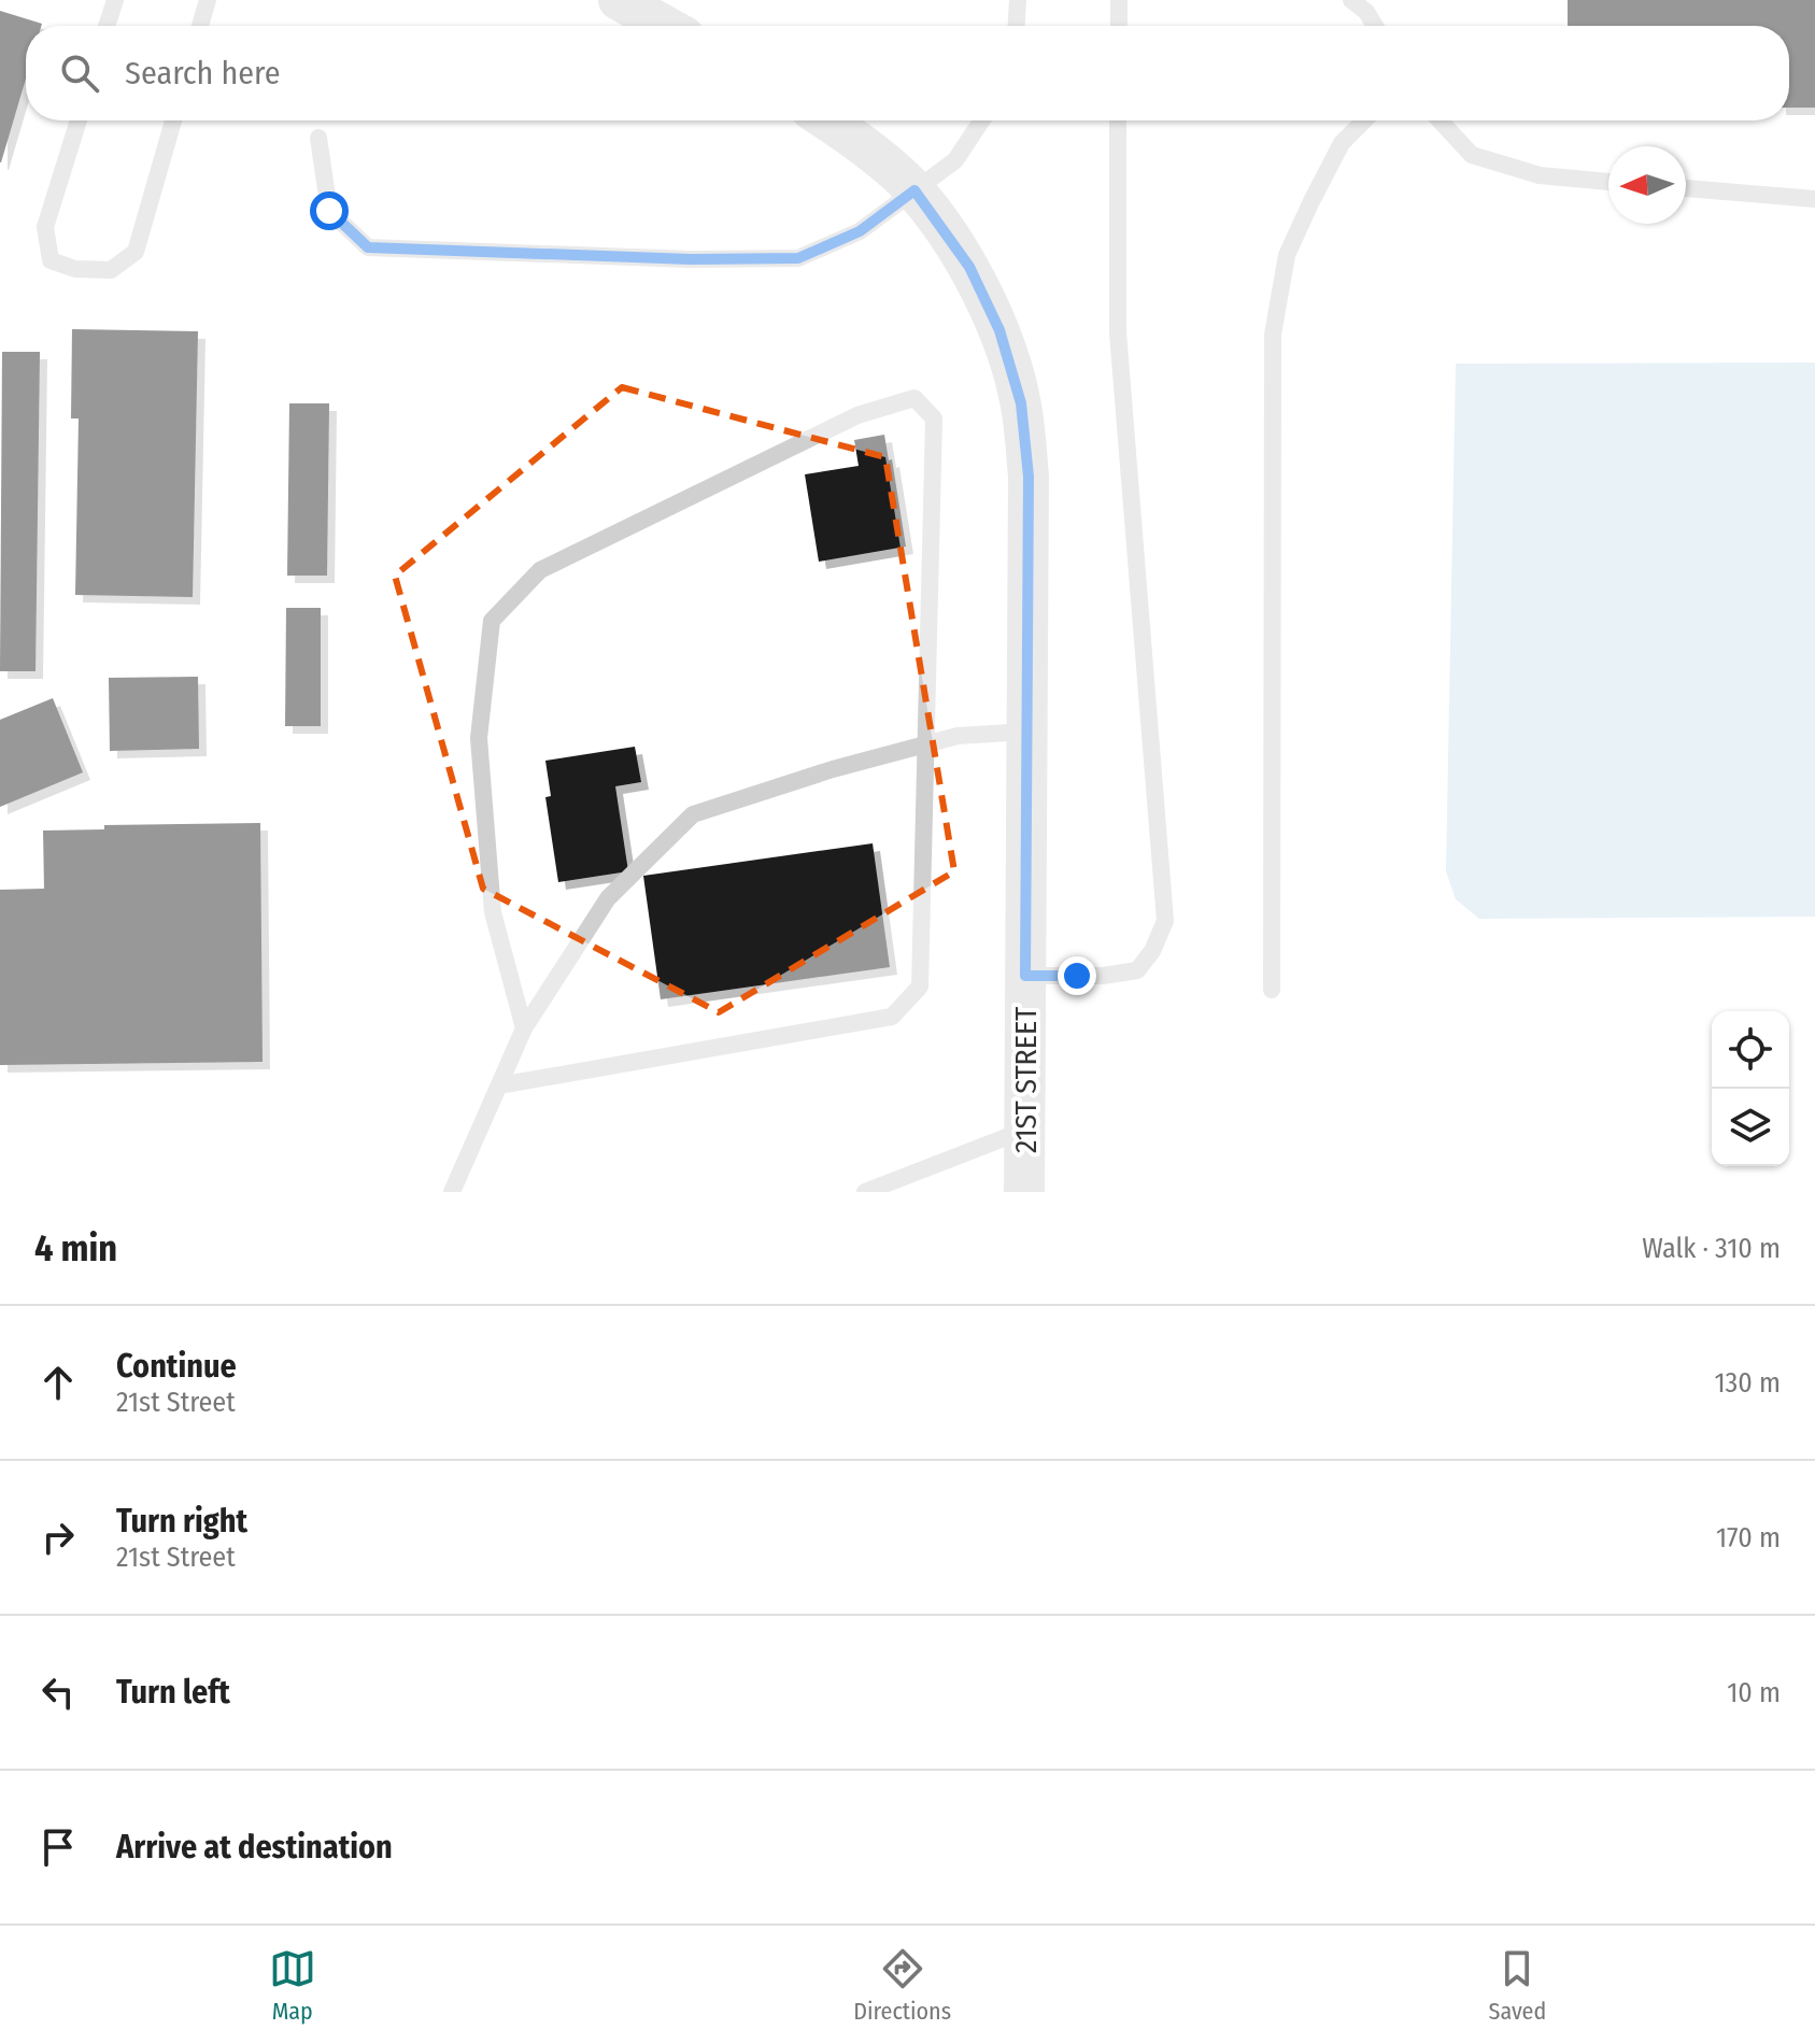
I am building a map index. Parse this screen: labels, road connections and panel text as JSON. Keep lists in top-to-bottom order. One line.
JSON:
{"streets":{"street":["21ST STREET"]},"north":"left","page":{"search":"Search here","heading":["4 min","Walk · 310 m"],"list":[["Continue","21st Street","130 m"],["Turn right","21st Street","170 m"],["Turn left","10 m"],"Arrive at destination"],"nav":["Map","Directions","Saved"]}}
